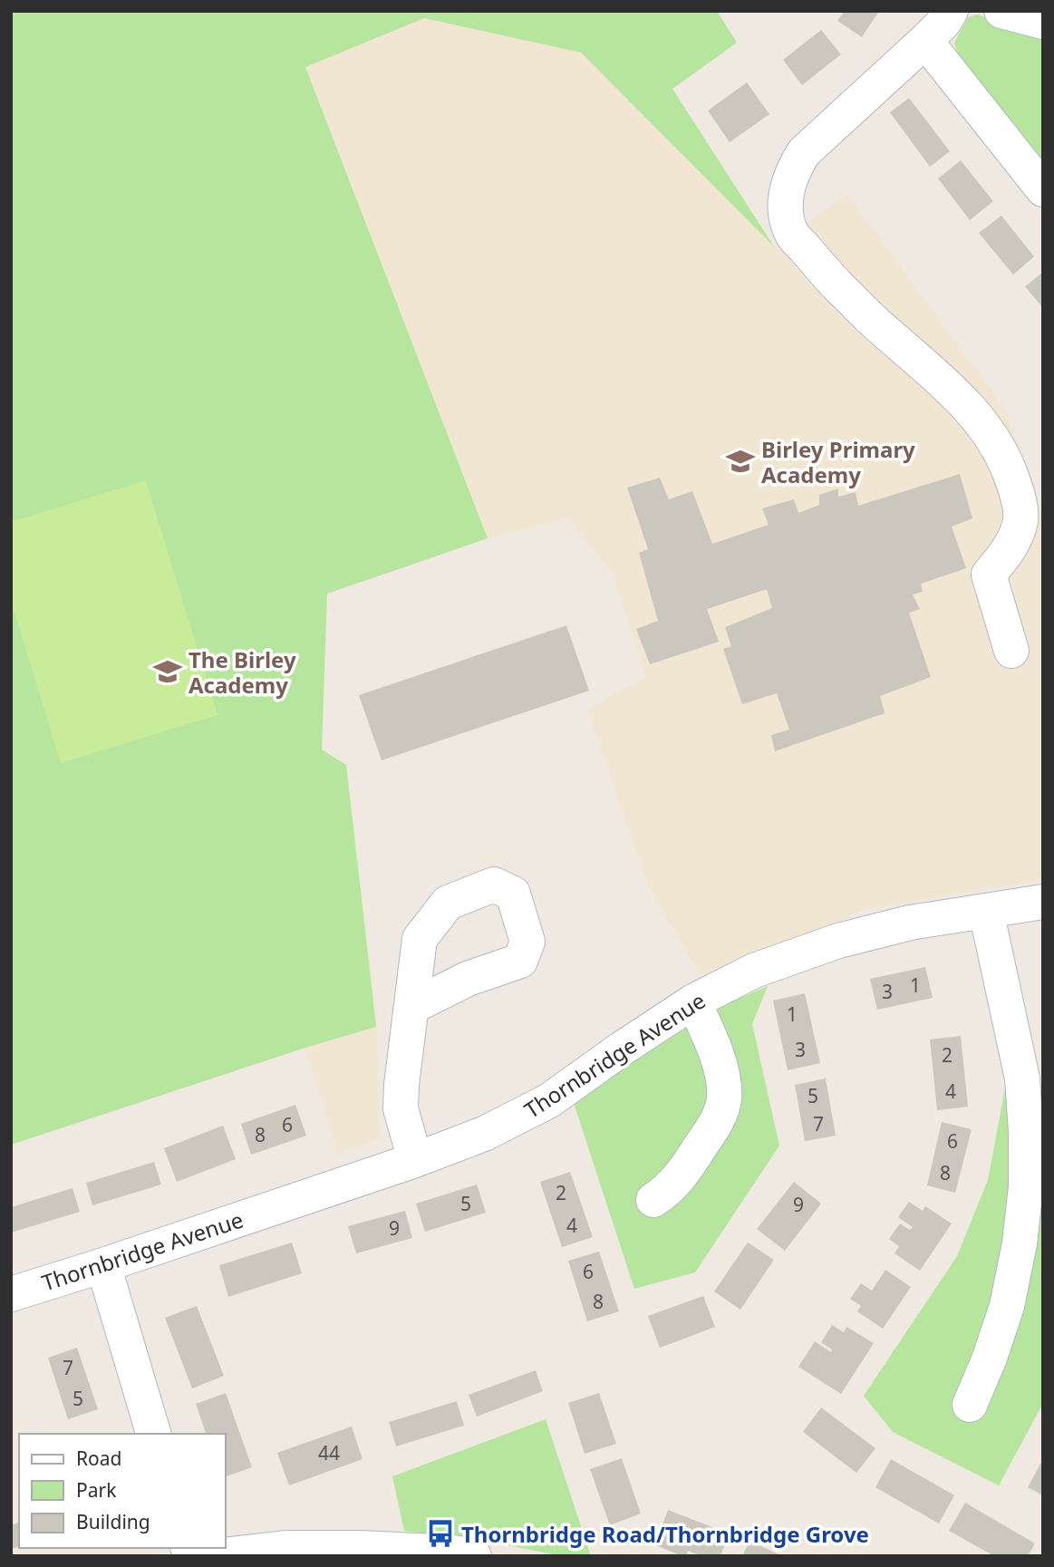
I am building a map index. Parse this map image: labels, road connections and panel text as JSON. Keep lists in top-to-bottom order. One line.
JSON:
{"streets":{"street":["Thornbridge Avenue"]},"places":{"school or university":["Birley Primary Academy","The Birley Academy"],"bus stop":["Thornbridge Road/Thornbridge Grove"]},"house_numbers":["1","3","1","3","2","4","5","7","6","8","6","8","2","5","9","4","9","6","8","7","5","44"],"legend":["Road","Park","Building"]}
